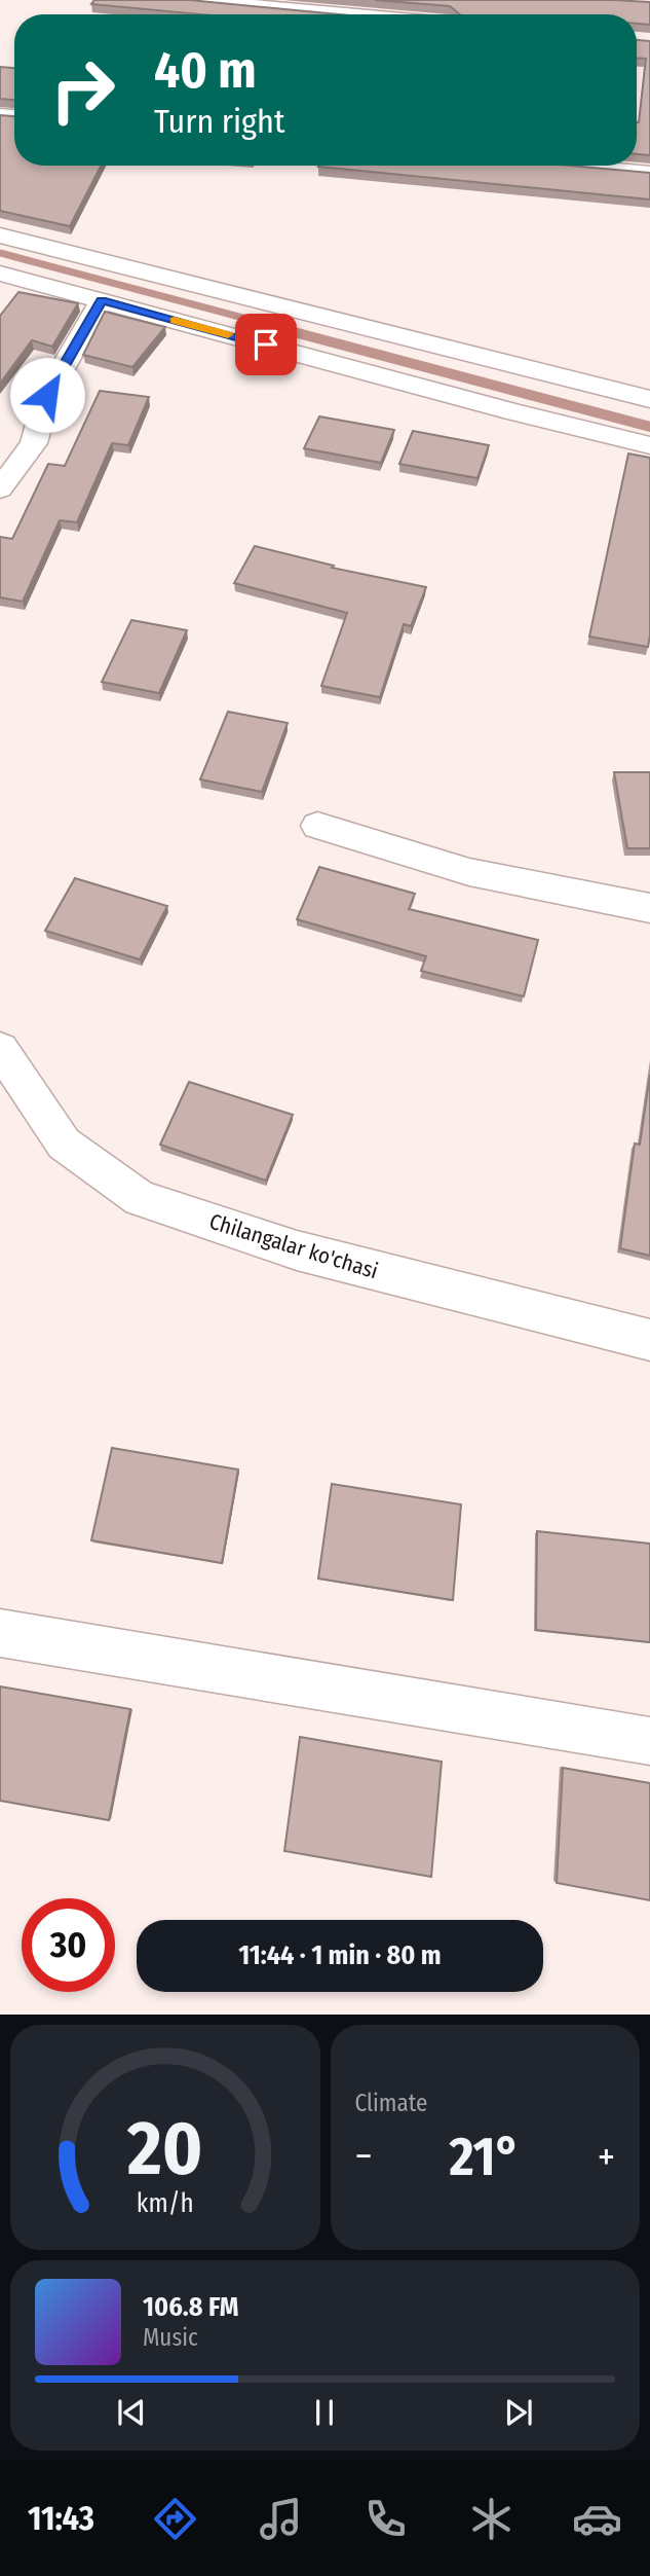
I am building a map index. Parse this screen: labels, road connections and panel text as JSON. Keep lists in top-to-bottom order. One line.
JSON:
{"streets":{"street":["Chilangalar ko'chasi"]},"page":{"turn":["40 m","Turn right"],"limit":"30","trip":"11:44 · 1 min · 80 m","tile":"Climate","heat":["−","21°","+"],"song":["106.8 FM","Music"],"tabs":"11:43","gauge":["20","km/h"]}}
